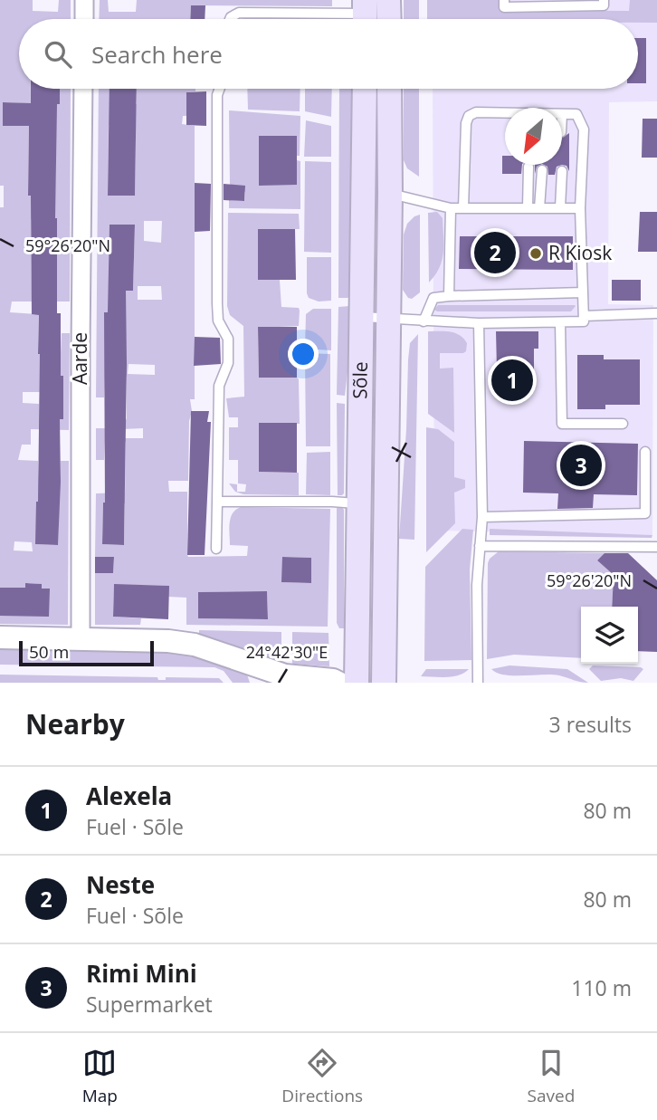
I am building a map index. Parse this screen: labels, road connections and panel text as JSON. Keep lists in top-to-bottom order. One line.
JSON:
{"streets":{"main road":["Sõle"],"street":["Aarde"]},"places":["R Kiosk"],"scale_bar":"50 m","north":"bottom left","page":{"search":"Search here","pins":["2","1","3"],"scale":"50 m","heading":["Nearby","3 results"],"list":[{"mark":"1","name":"Alexela","note":"Fuel · Sõle","value":"80 m"},{"mark":"2","name":"Neste","note":"Fuel · Sõle","value":"80 m"},{"mark":"3","name":"Rimi Mini","note":"Supermarket","value":"110 m"}],"nav":["Map","Directions","Saved"]},"coordinates":["59°26'20\"N","24°42'30\"E"]}
